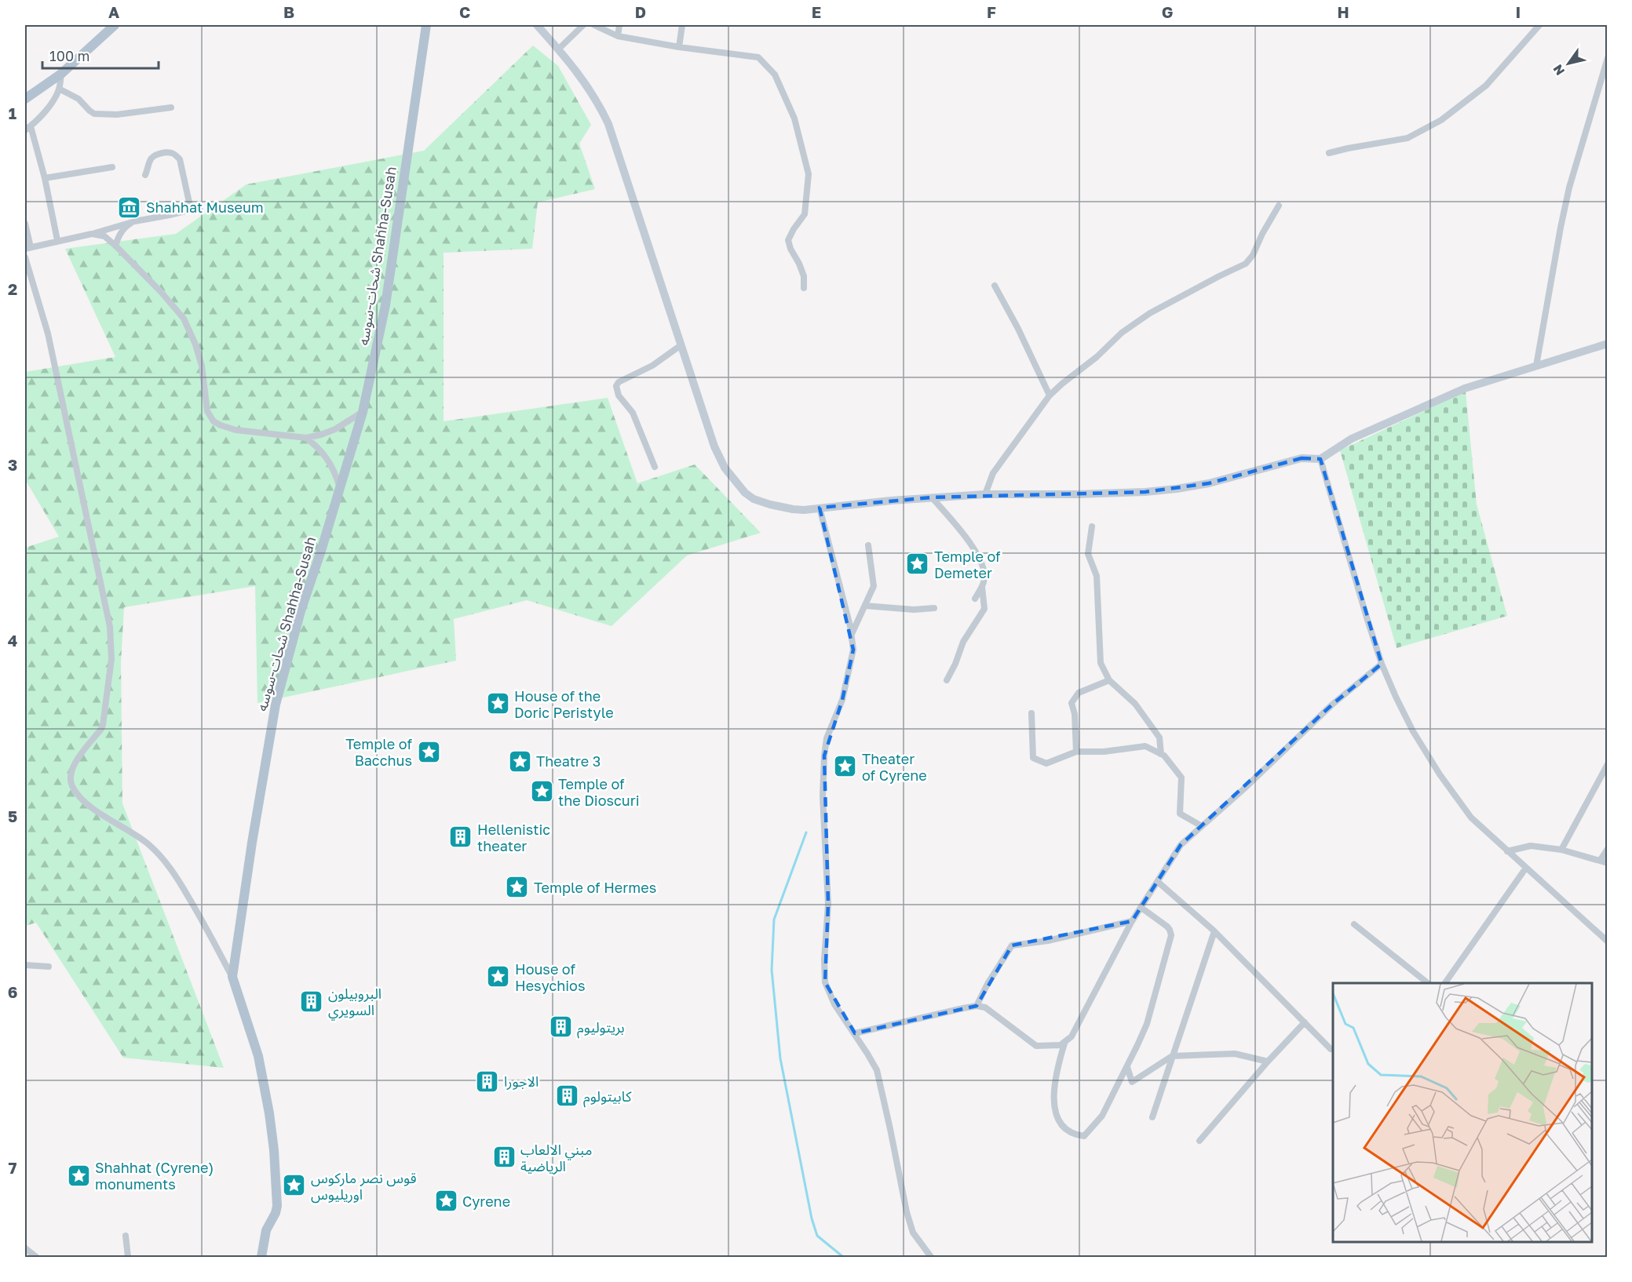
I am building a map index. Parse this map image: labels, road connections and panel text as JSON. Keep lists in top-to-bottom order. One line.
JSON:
{"streets":{"main road":["شحات-سوسه Shahha-Susah"]},"places":{"museum":["Shahhat Museum"],"place":["Temple of Demeter","House of the Doric Peristyle","Temple of Bacchus","Theatre 3","Theater of Cyrene","Temple of the Dioscuri","Temple of Hermes","House of Hesychios","Shahhat (Cyrene) monuments","قوس نصر ماركوس اوريليوس","Cyrene"],"building":["Hellenistic theater","البروبيلون السويري","بريتوليوم","الاجورا","كابيتولوم","مبني الالعاب الرياضية"]},"scale_bar":"100 m","north":"bottom left","grid":{"columns":["A","B","C","D","E","F","G","H","I"],"rows":["1","2","3","4","5","6","7"]}}
